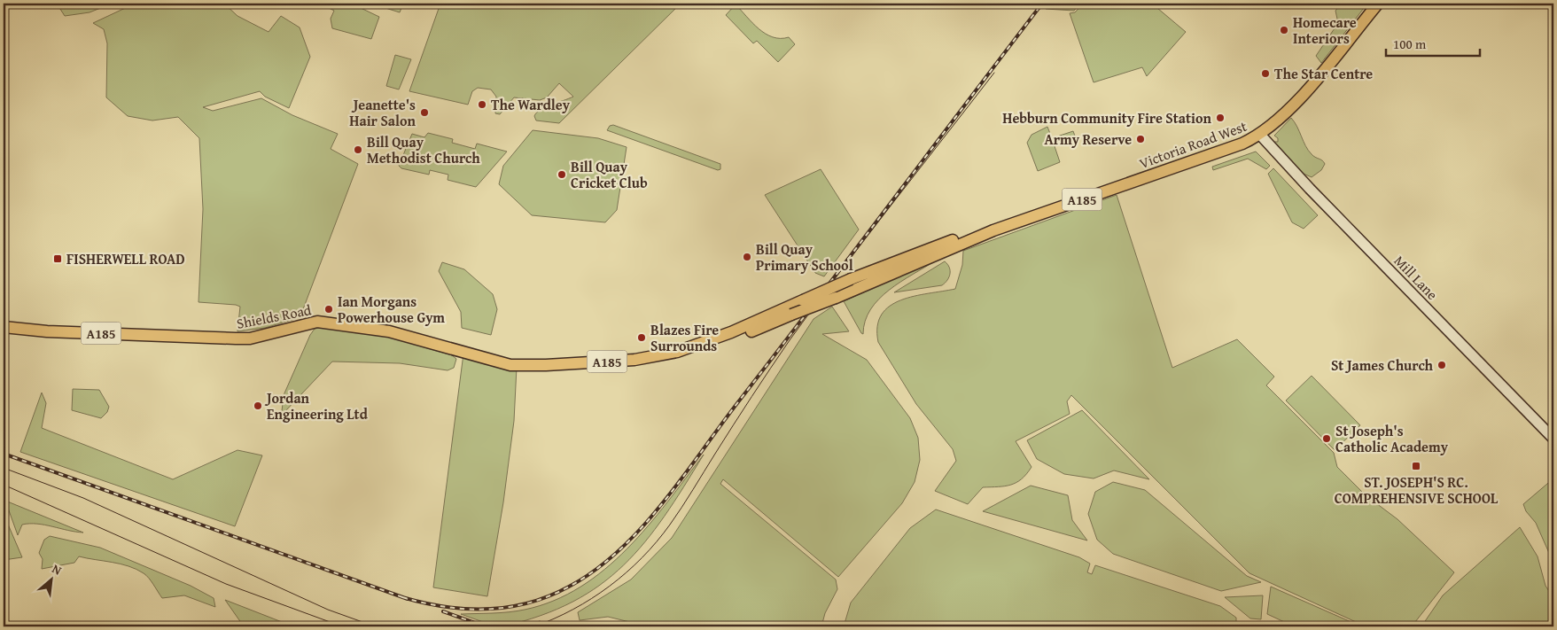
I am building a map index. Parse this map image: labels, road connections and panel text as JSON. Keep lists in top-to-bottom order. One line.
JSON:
{"streets":{"main road":["Victoria Road West","A185","Mill Lane","Shields Road"]},"crossings":[["Victoria Road West","A185"],["Victoria Road West","Mill Lane"],["A185","Shields Road"]],"places":{"other":["Homecare Interiors","The Star Centre","The Wardley","Jeanette's Hair Salon","Hebburn Community Fire Station","Army Reserve","Bill Quay Methodist Church","Bill Quay Cricket Club","Bill Quay Primary School","Ian Morgans Powerhouse Gym","Blazes Fire Surrounds","St James Church","Jordan Engineering Ltd","St Joseph's Catholic Academy"],"transit":["FISHERWELL ROAD","ST. JOSEPH'S RC. COMPREHENSIVE SCHOOL"]},"scale_bar":"100 m","north":"top right"}
